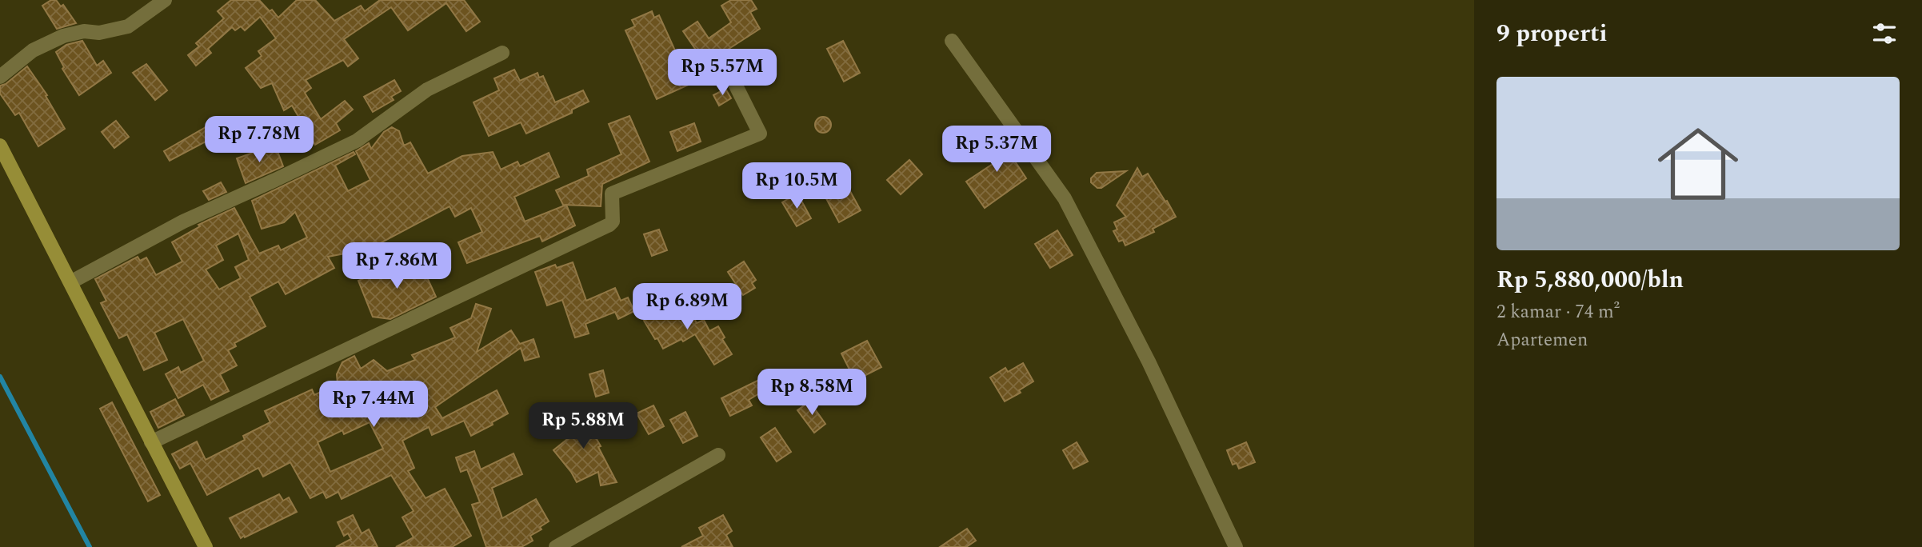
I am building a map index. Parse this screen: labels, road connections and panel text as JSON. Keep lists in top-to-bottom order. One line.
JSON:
{"page":{"heading":"9 properti","price":["Rp 5.57M","Rp 7.78M","Rp 5.37M","Rp 10.5M","Rp 7.86M","Rp 6.89M","Rp 8.58M","Rp 7.44M","Rp 5.88M"],"list":[{"name":"Rp 5,880,000/bln","note":"2 kamar · 74 m² · Apartemen"}]}}
